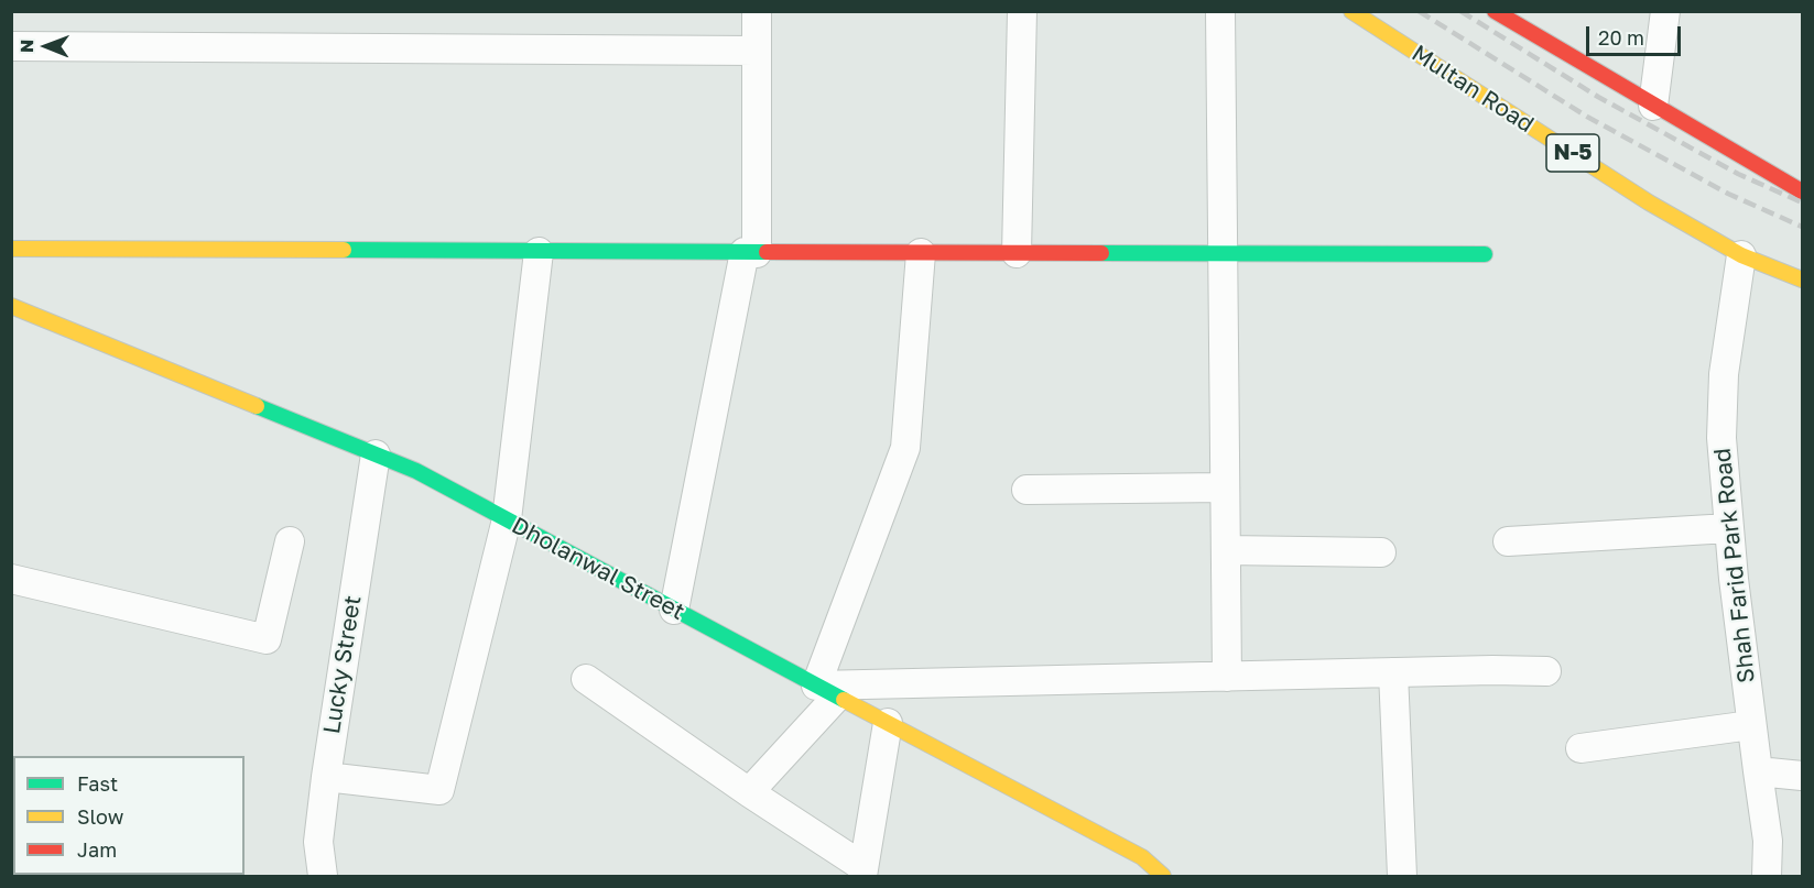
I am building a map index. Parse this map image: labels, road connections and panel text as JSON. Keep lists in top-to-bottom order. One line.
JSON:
{"streets":{"street":["Multan Road","N-5","Shah Farid Park Road","Dholanwal Street","Lucky Street"]},"crossings":[["Multan Road","Shah Farid Park Road"],["Dholanwal Street","Lucky Street"]],"legend":["Fast","Slow","Jam"],"scale_bar":"20 m","north":"left"}
